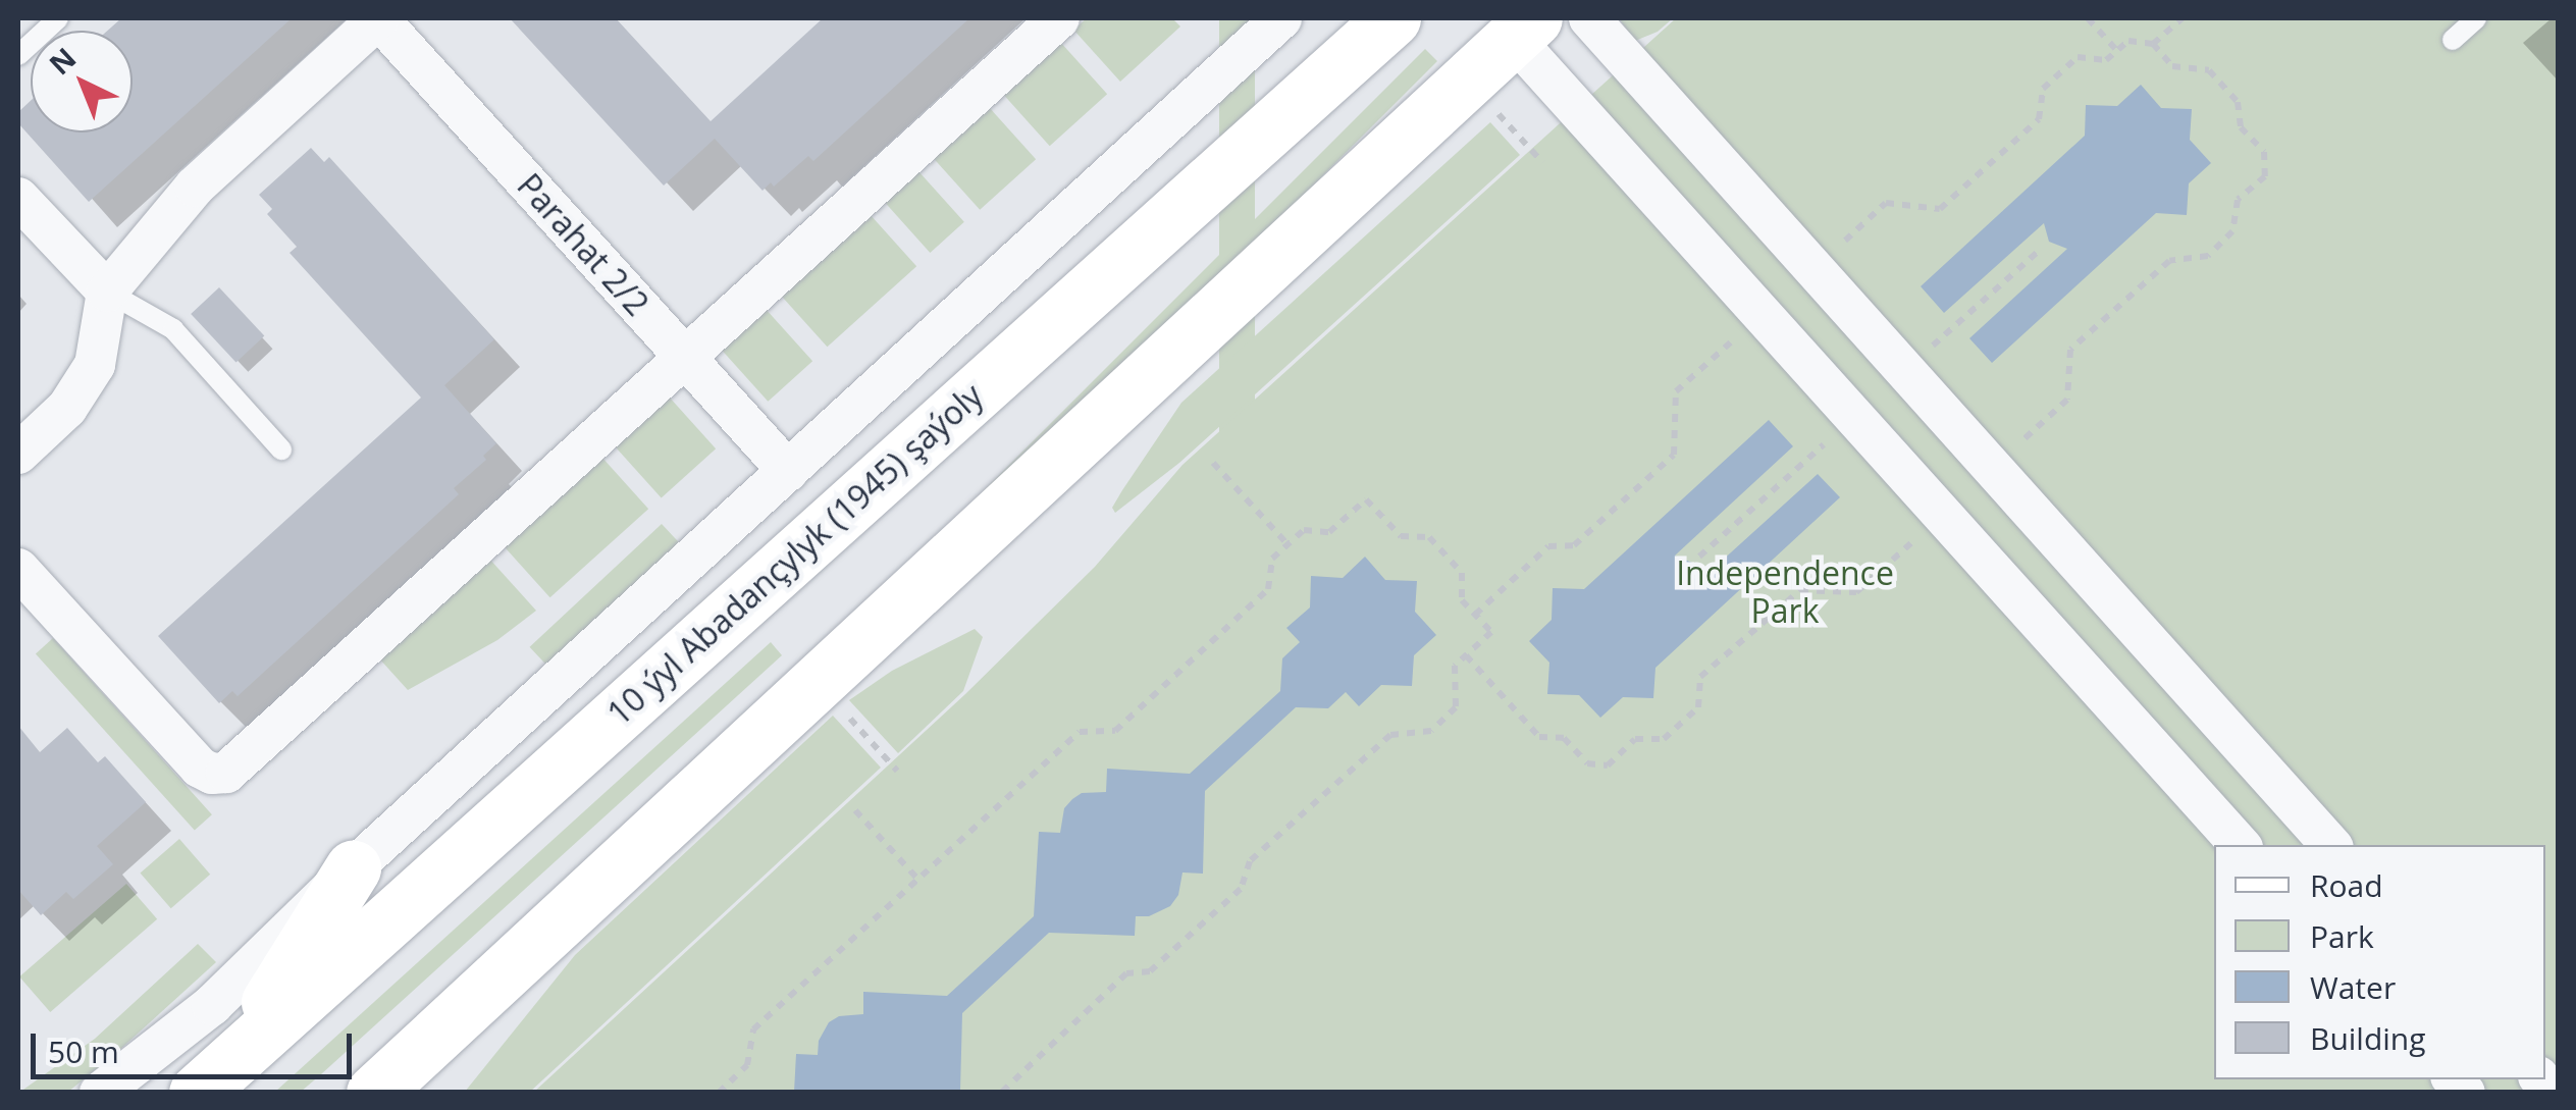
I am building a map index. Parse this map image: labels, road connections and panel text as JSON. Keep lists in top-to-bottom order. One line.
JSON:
{"streets":{"main road":["10 ýyl Abadançylyk (1945) şaýoly"],"street":["Parahat 2/2"]},"crossings":[["Parahat 2/2","10 ýyl Abadançylyk (1945) şaýoly"]],"parks":["Independence Park"],"legend":["Road","Park","Water","Building"],"scale_bar":"50 m","north":"top left"}
